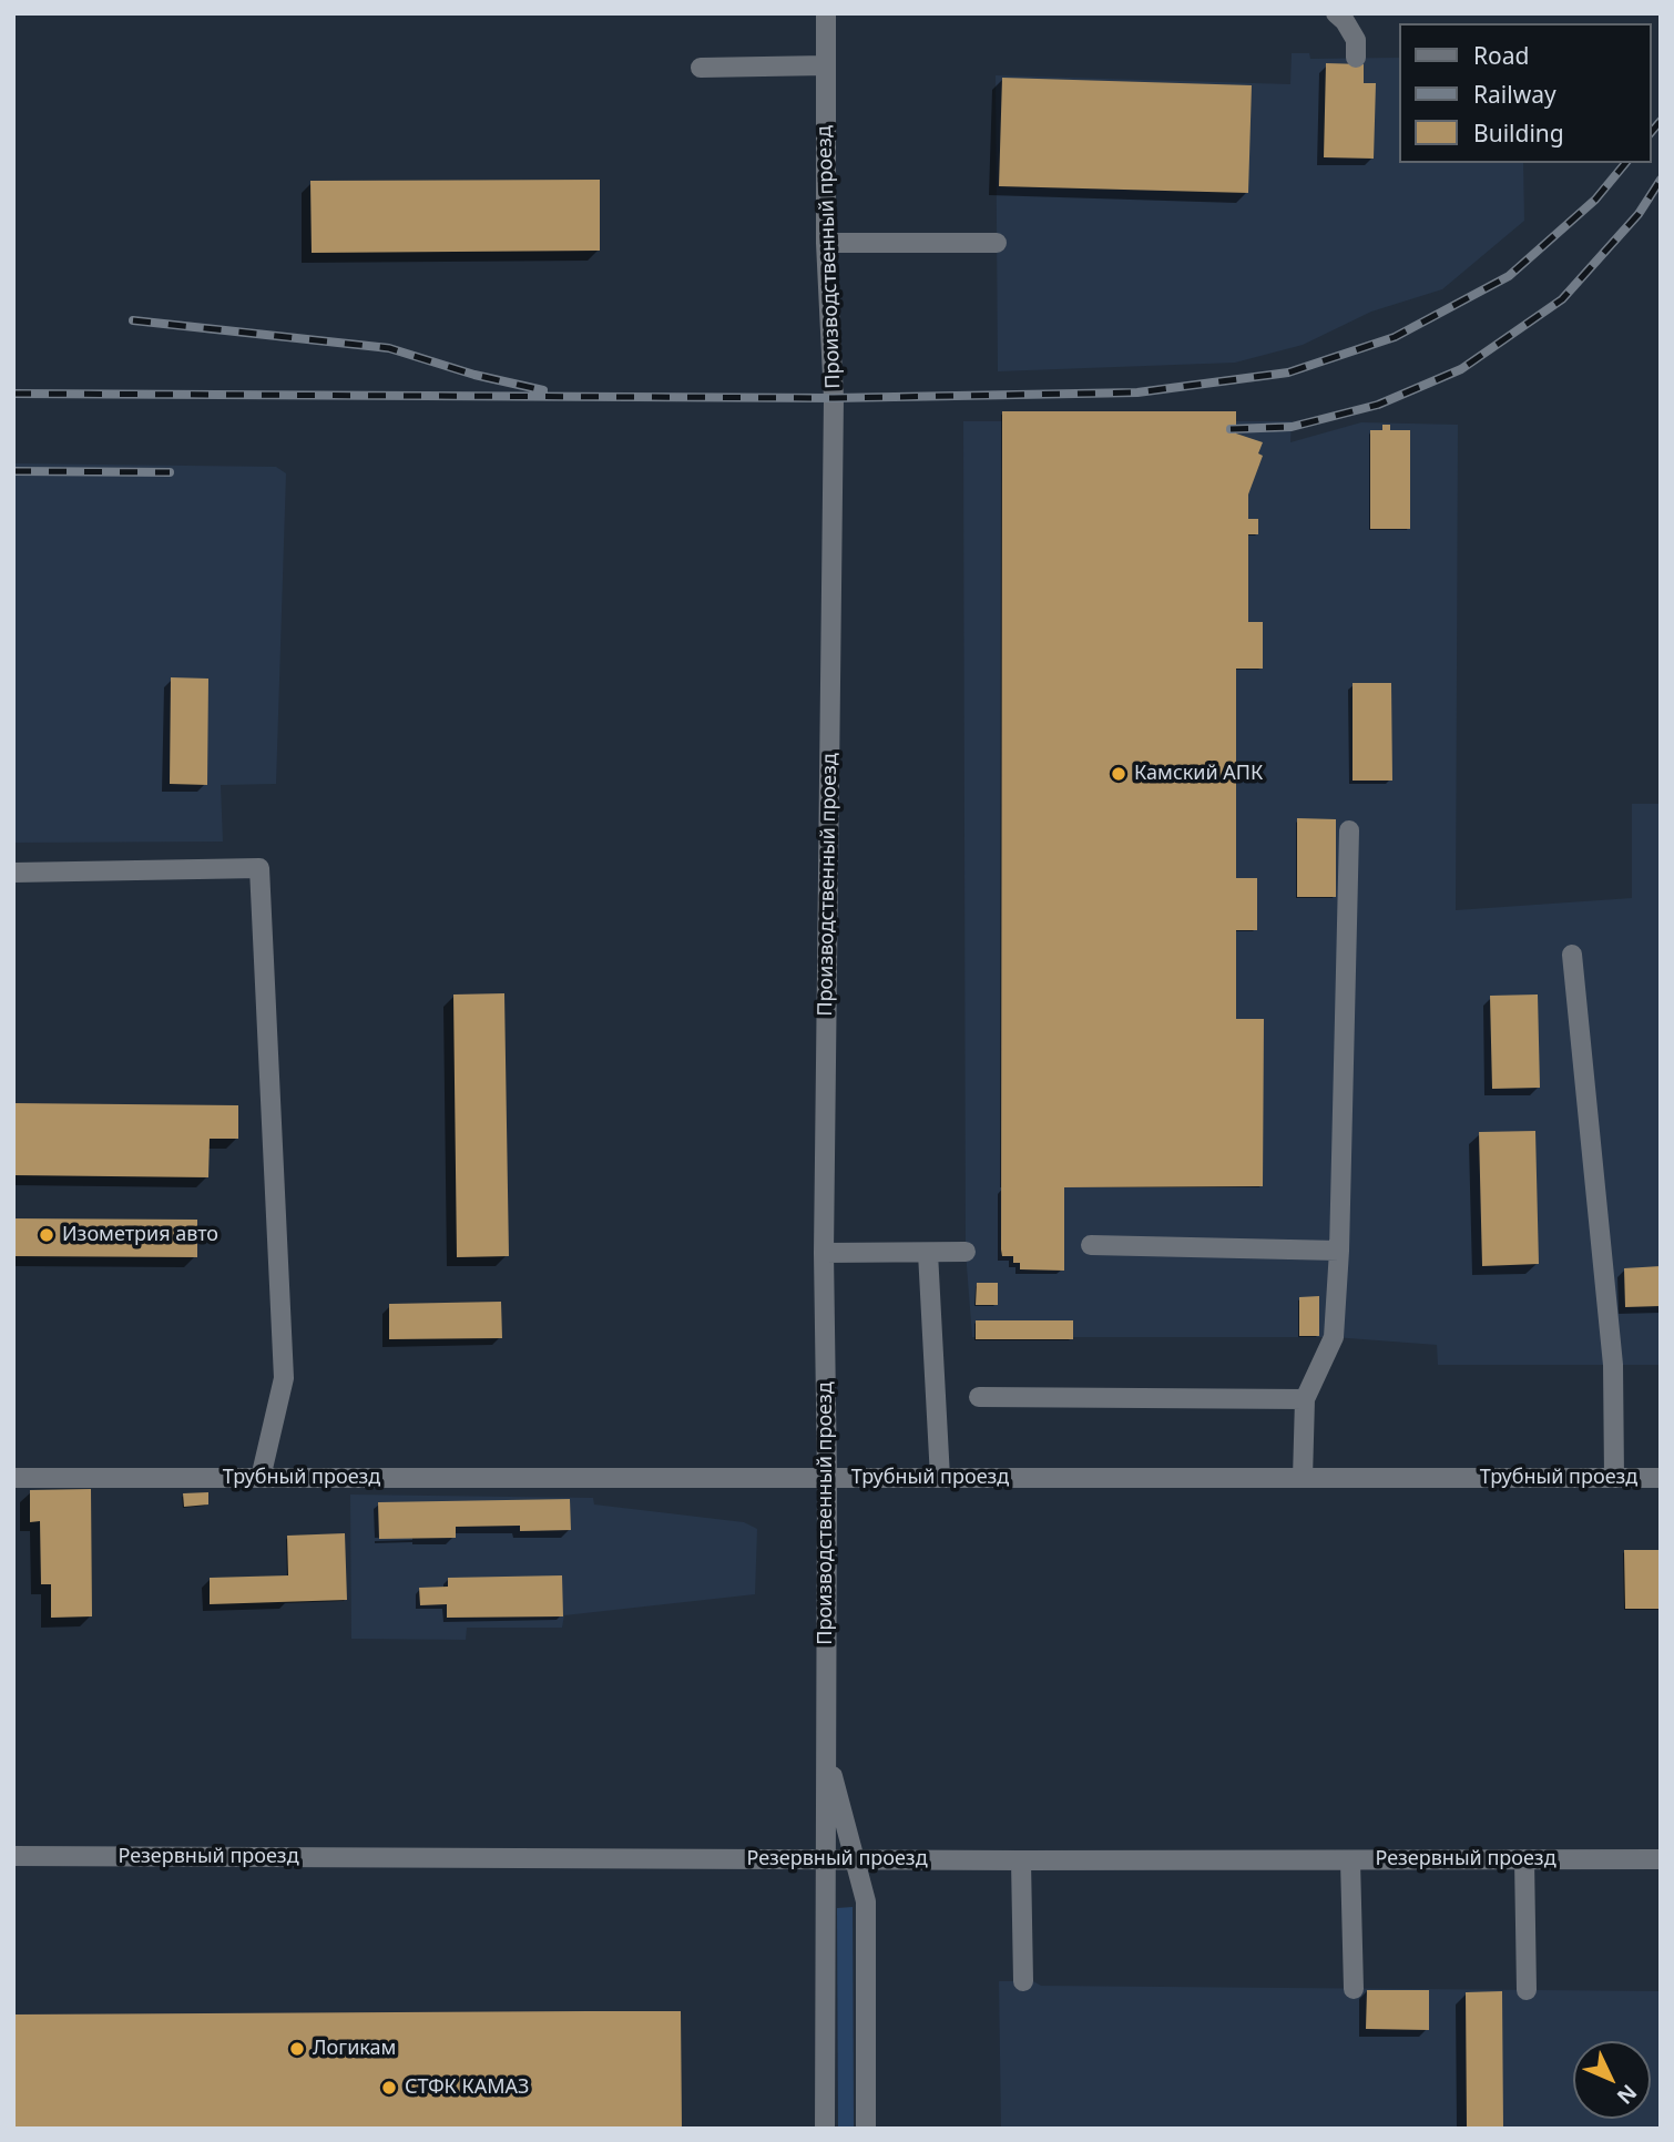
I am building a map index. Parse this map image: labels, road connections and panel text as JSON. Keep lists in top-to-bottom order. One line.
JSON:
{"streets":{"street":["Производственный проезд","Трубный проезд","Резервный проезд"]},"crossings":[["Производственный проезд","Трубный проезд"],["Производственный проезд","Резервный проезд"]],"places":["Камский АПК","Изометрия авто","Логикам","СТФК КАМАЗ"],"legend":["Road","Railway","Building"],"north":"bottom right"}
